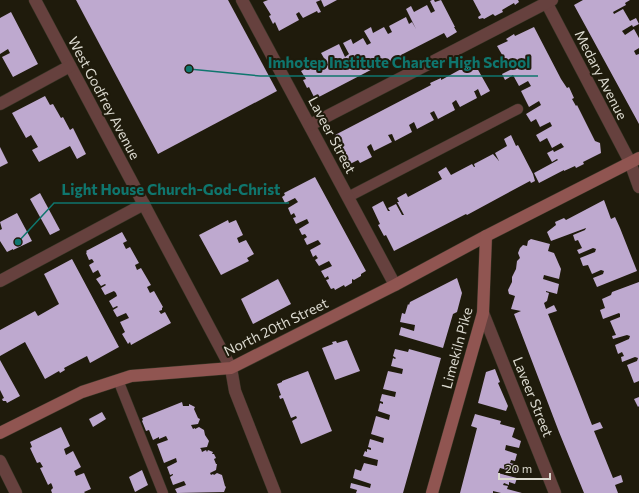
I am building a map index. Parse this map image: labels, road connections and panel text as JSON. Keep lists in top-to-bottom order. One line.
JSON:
{"streets":{"street":["Medary Avenue","West Godfrey Avenue","Laveer Street","North 20th Street","Limekiln Pike"]},"crossings":[["West Godfrey Avenue","North 20th Street"],["Laveer Street","North 20th Street"],["Laveer Street","Limekiln Pike"],["North 20th Street","Limekiln Pike"]],"places":["Imhotep Institute Charter High School","Light House Church-God-Christ"],"scale_bar":"20 m"}
